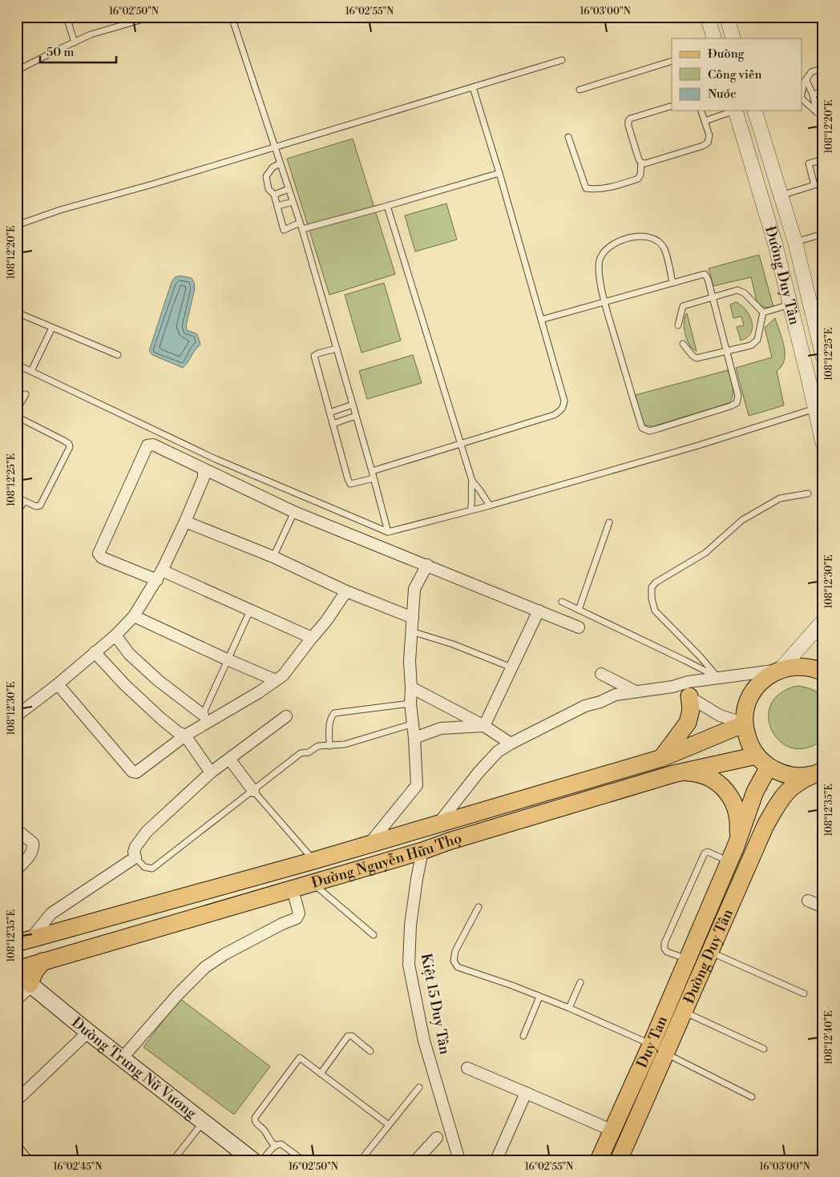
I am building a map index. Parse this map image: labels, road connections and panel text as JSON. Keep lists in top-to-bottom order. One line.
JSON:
{"streets":{"main road":["Đường Duy Tân","Đường Nguyễn Hữu Thọ","Duy Tan","Đường Trưng Nữ Vương"],"street":["Kiệt 15 Duy Tân"]},"crossings":[["Đường Duy Tân","Duy Tan"],["Đường Nguyễn Hữu Thọ","Kiệt 15 Duy Tân"],["Đường Nguyễn Hữu Thọ","Duy Tan"]],"legend":["Đường","Công viên","Nước"],"scale_bar":"50 m","coordinates":["16°02'50\"N","16°02'55\"N","16°03'00\"N","108°12'20\"E","108°12'25\"E","108°12'30\"E","108°12'35\"E","108°12'40\"E","16°02'45\"N"]}
